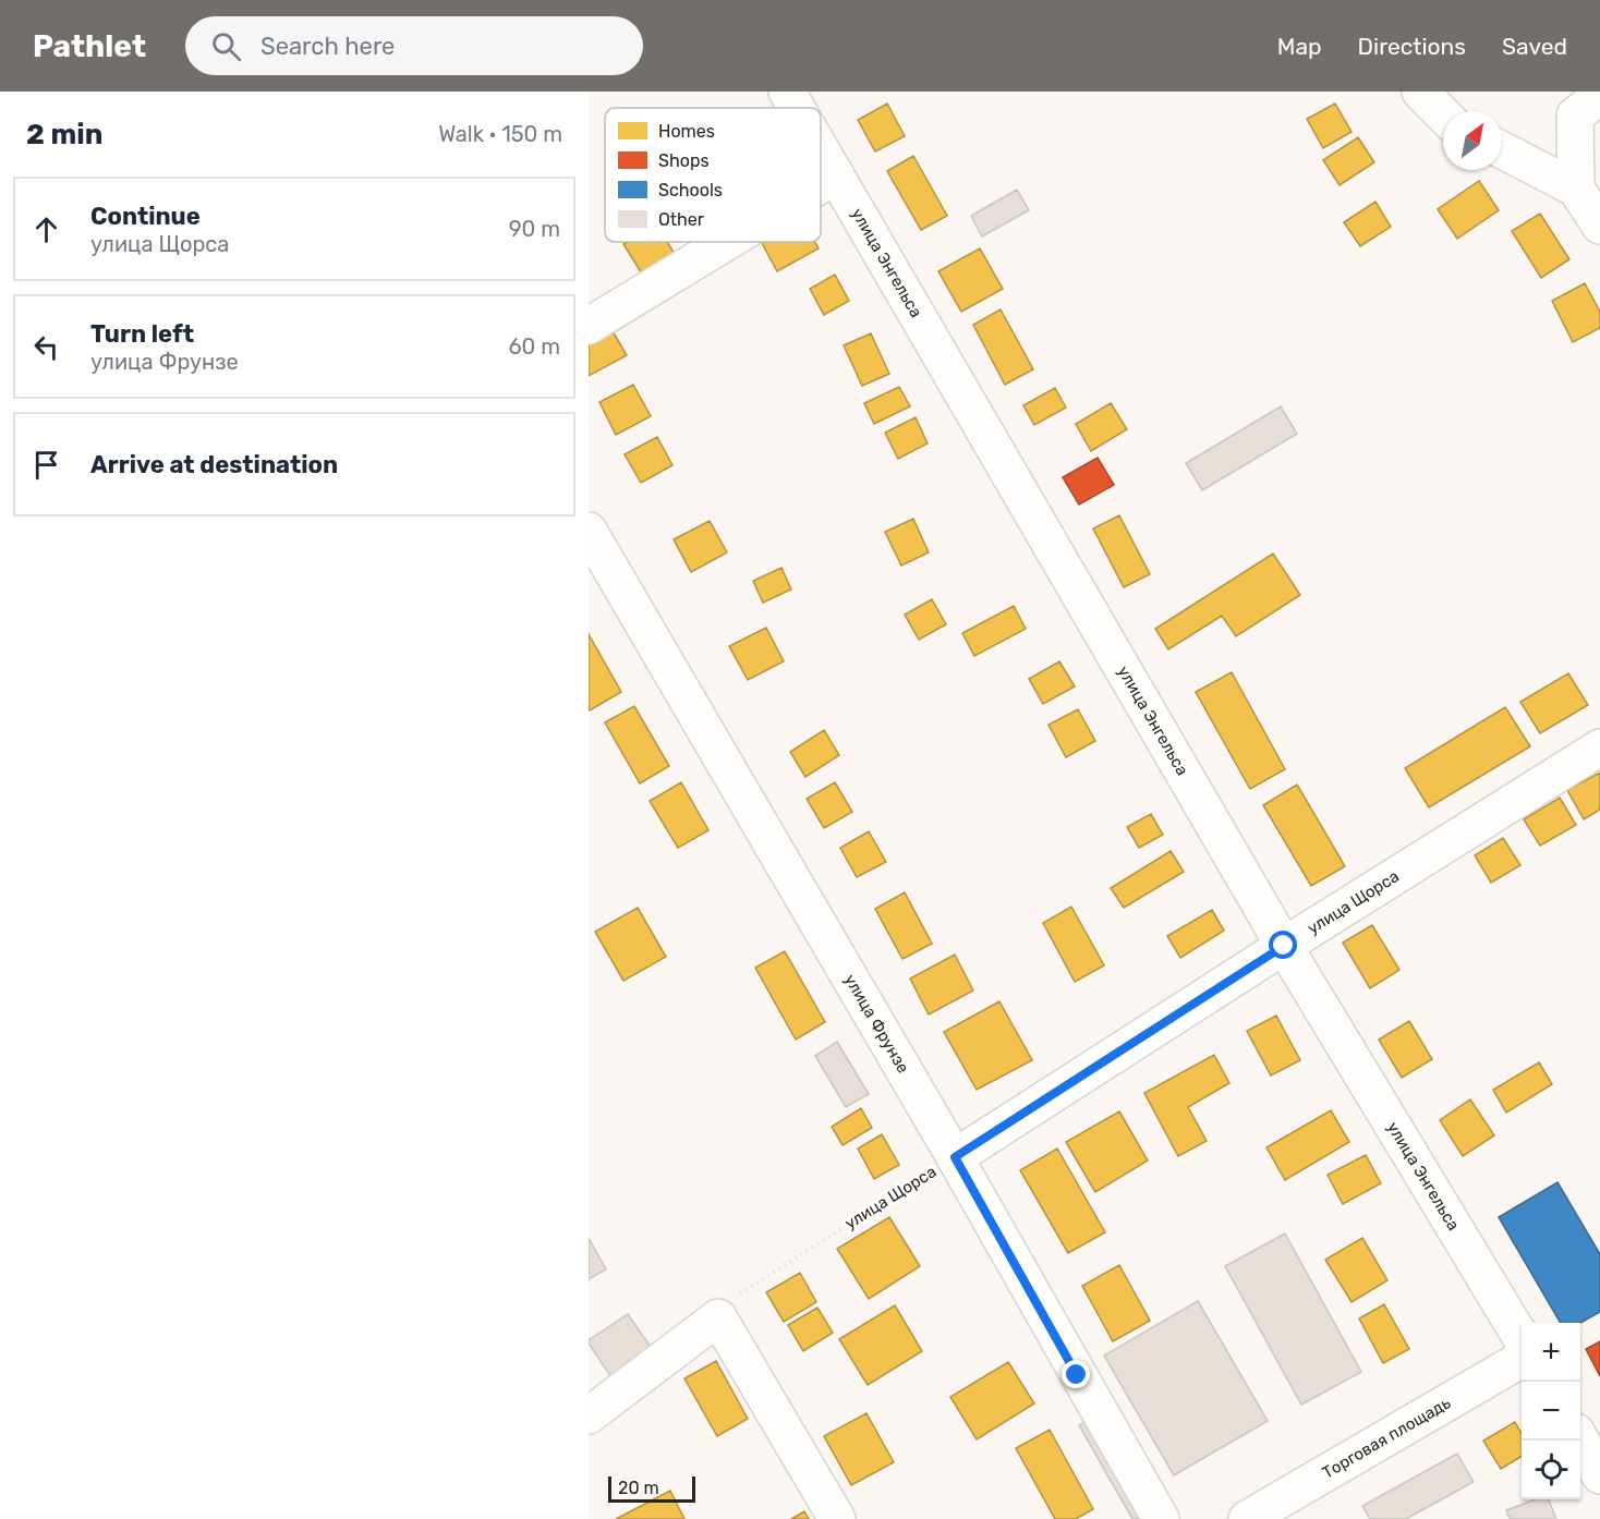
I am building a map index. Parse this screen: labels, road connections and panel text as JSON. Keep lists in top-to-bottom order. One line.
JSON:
{"streets":{"street":["улица Энгельса","улица Щорса","улица Фрунзе","Торговая площадь"]},"crossings":[["улица Энгельса","улица Щорса"],["улица Щорса","улица Фрунзе"]],"legend":["Homes","Shops","Schools","Other"],"scale_bar":"20 m","north":"top right","page":{"header":"Pathlet","search":"Search here","nav":["Map","Directions","Saved"],"heading":["2 min","Walk · 150 m"],"list":[["Continue","улица Щорса","90 m"],["Turn left","улица Фрунзе","60 m"],"Arrive at destination"],"map_buttons":["+","−"],"scale":"20 m"}}
